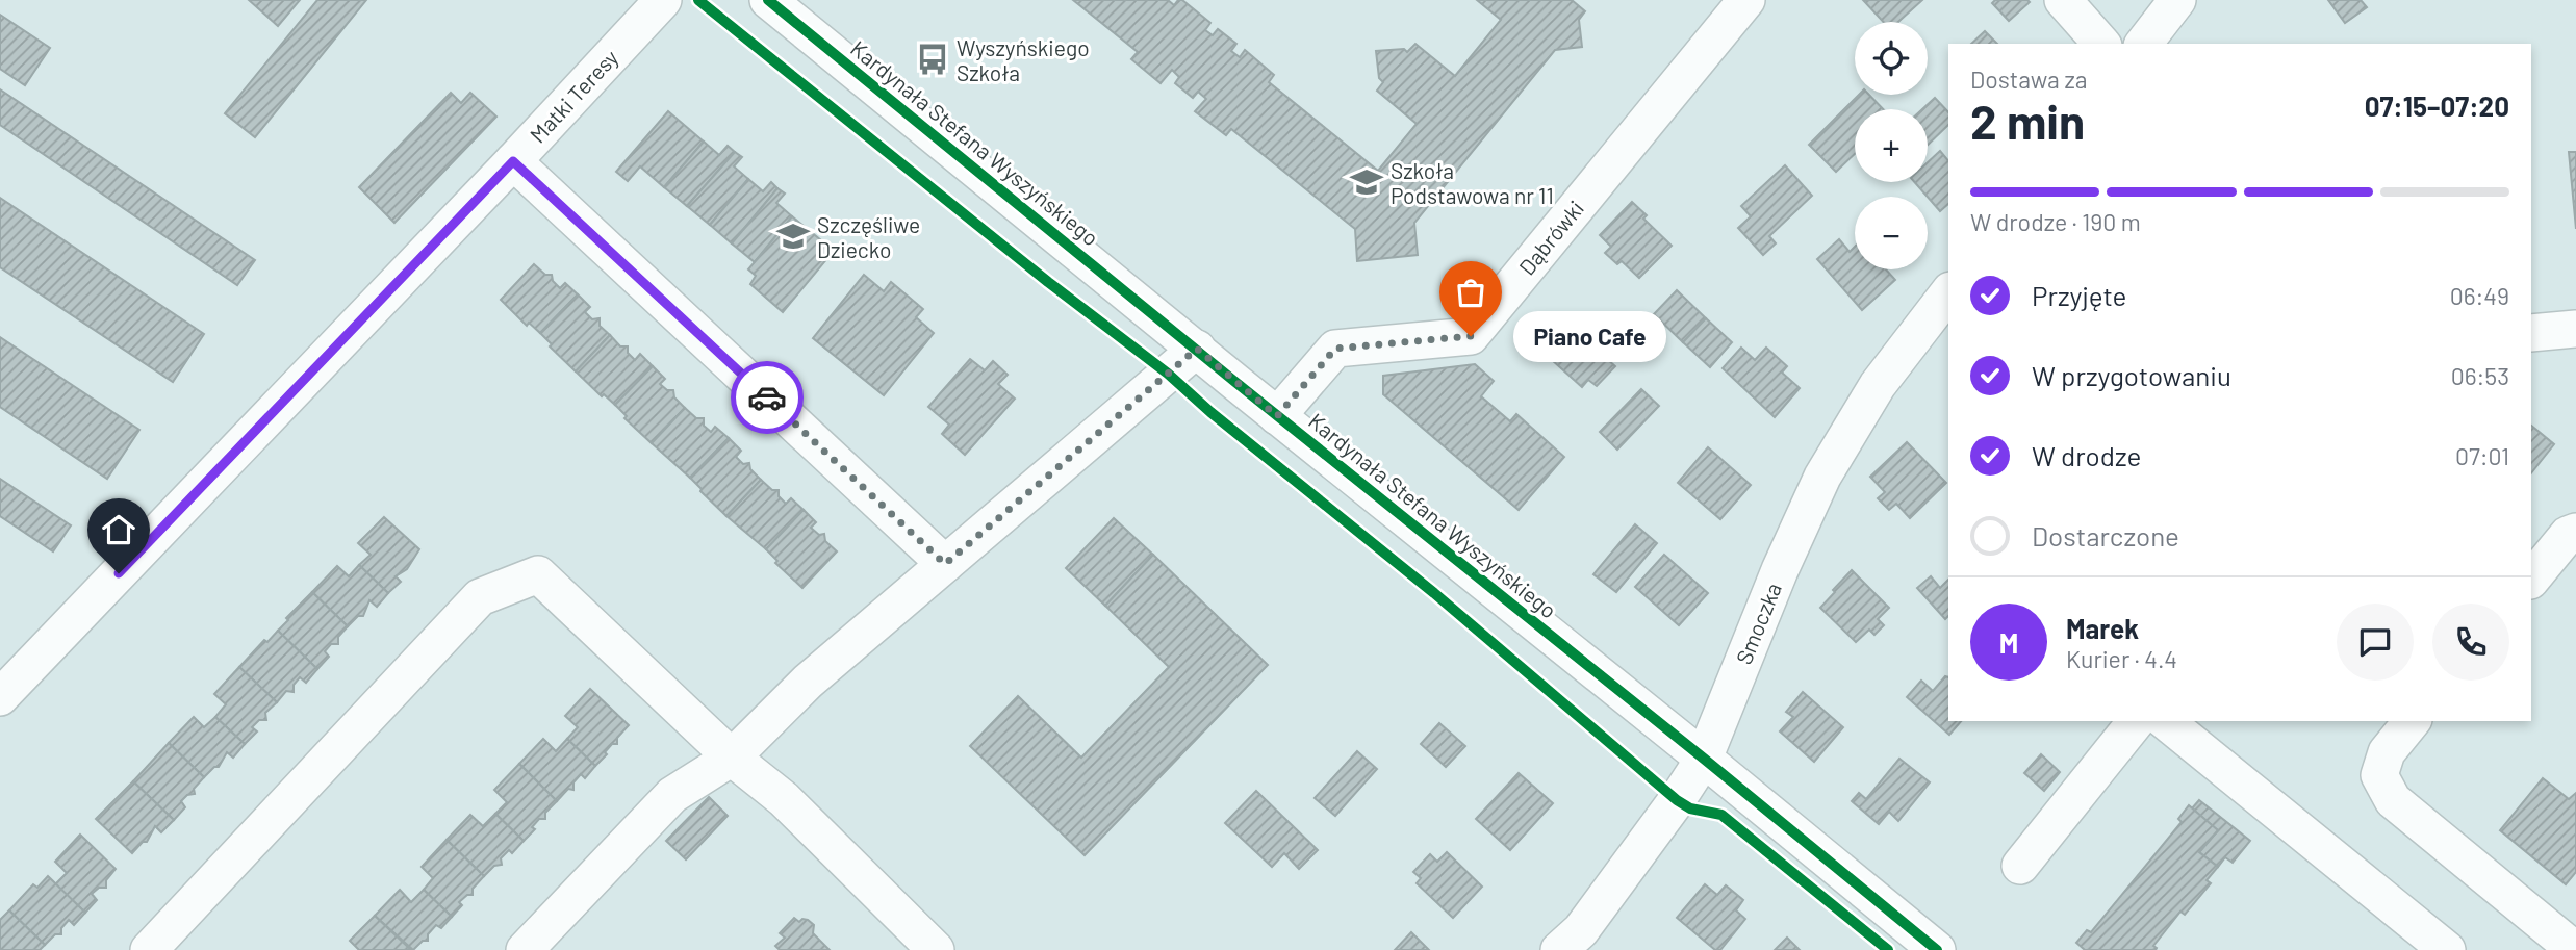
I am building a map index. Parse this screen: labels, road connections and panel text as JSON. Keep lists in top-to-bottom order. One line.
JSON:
{"streets":{"street":["Matki Teresy","Kardynała Stefana Wyszyńskiego","Dąbrówki","Smoczka"]},"crossings":[["Kardynała Stefana Wyszyńskiego","Dąbrówki"],["Kardynała Stefana Wyszyńskiego","Smoczka"]],"places":{"bus stop":["Wyszyńskiego Szkoła"],"school or university":["Szkoła Podstawowa nr 11","Szczęśliwe Dziecko"],"other":["Piano Cafe"]},"page":{"map_buttons":["+","−"],"heading":["2 min","Dostawa za","07:15–07:20"],"panel":["Marek","Kurier · 4.4"],"bar":"W drodze · 190 m","list":[["Przyjęte","06:49"],["W przygotowaniu","06:53"],["W drodze","07:01"],"Dostarczone"],"bubble":"Piano Cafe","round":"M"}}
